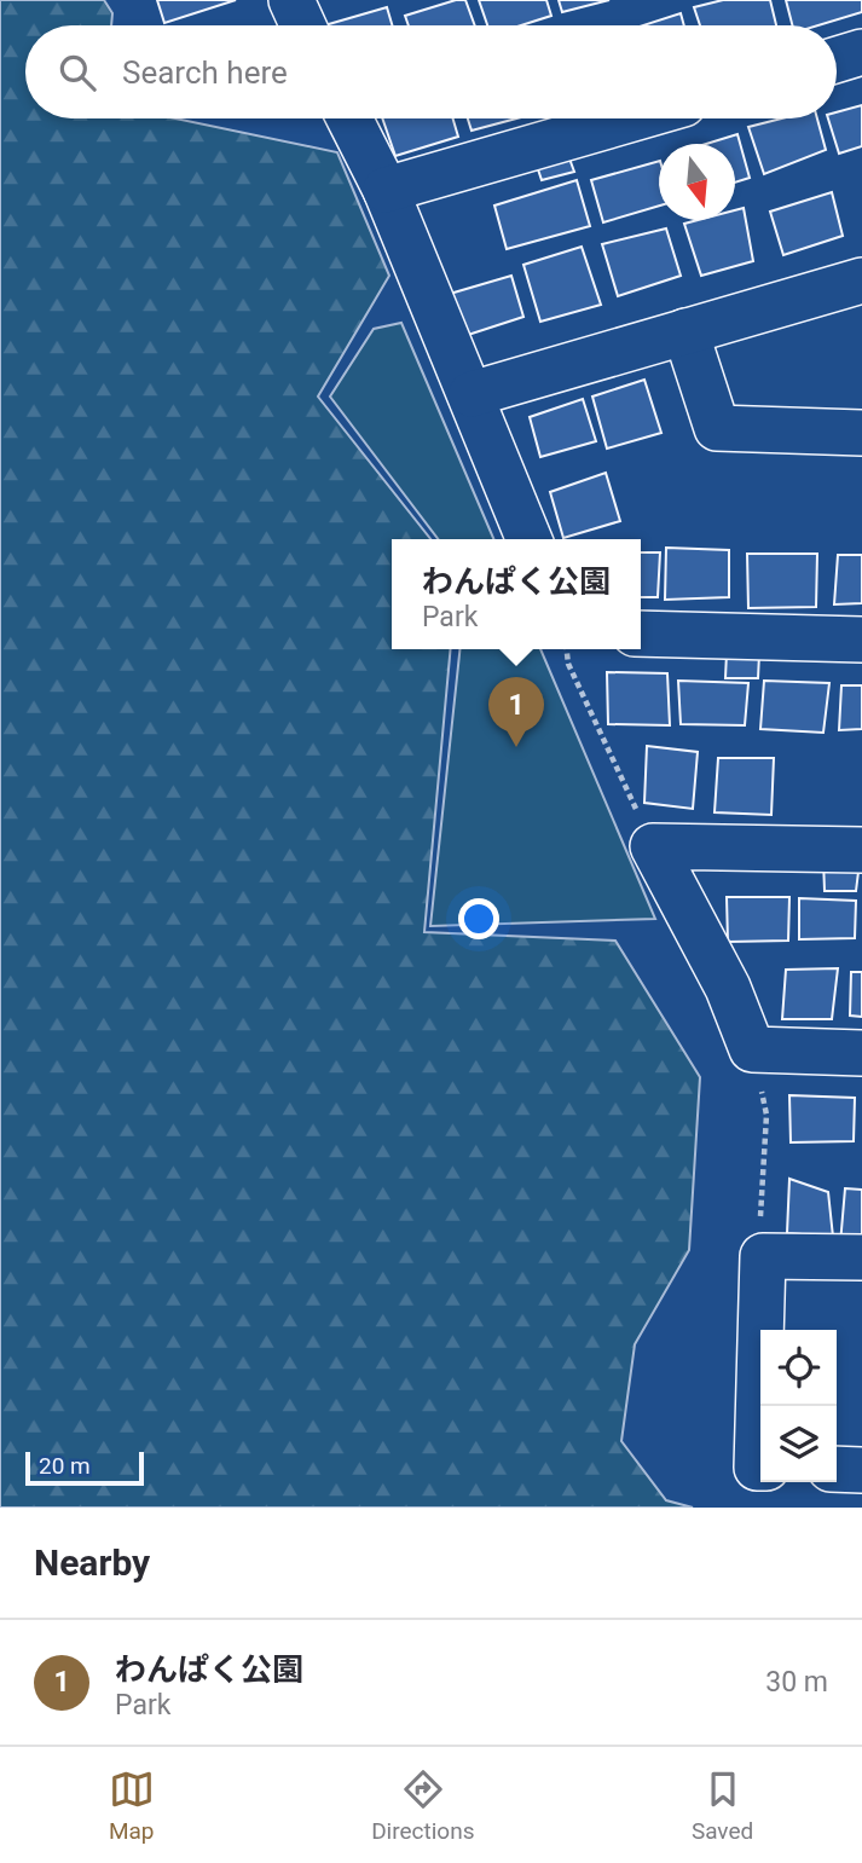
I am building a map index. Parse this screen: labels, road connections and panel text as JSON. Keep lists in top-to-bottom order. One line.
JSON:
{"scale_bar":"20 m","north":"bottom","page":{"search":"Search here","popup":["わんぱく公園","Park"],"pins":"1","scale":"20 m","heading":"Nearby","list":[{"mark":"1","name":"わんぱく公園","note":"Park","value":"30 m"}],"nav":["Map","Directions","Saved"]}}
